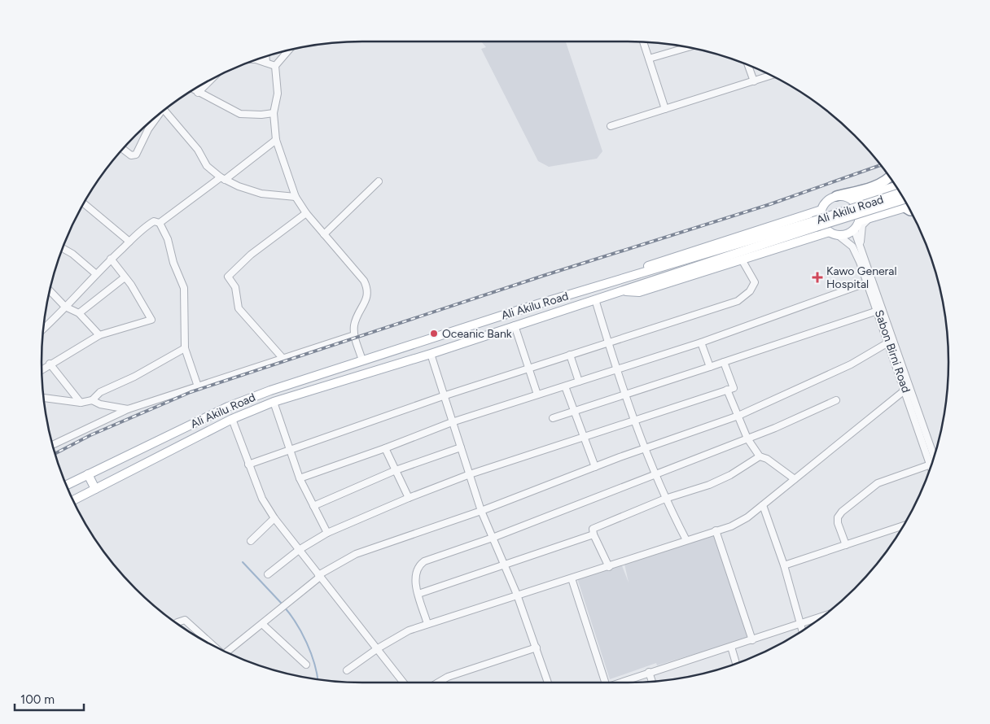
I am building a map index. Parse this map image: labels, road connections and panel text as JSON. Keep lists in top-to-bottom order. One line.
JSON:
{"streets":{"main road":["Ali Akilu Road"],"street":["Sabon Birni Road"]},"places":{"health":["Kawo General Hospital"],"other":["Oceanic Bank"]},"scale_bar":"100 m"}
